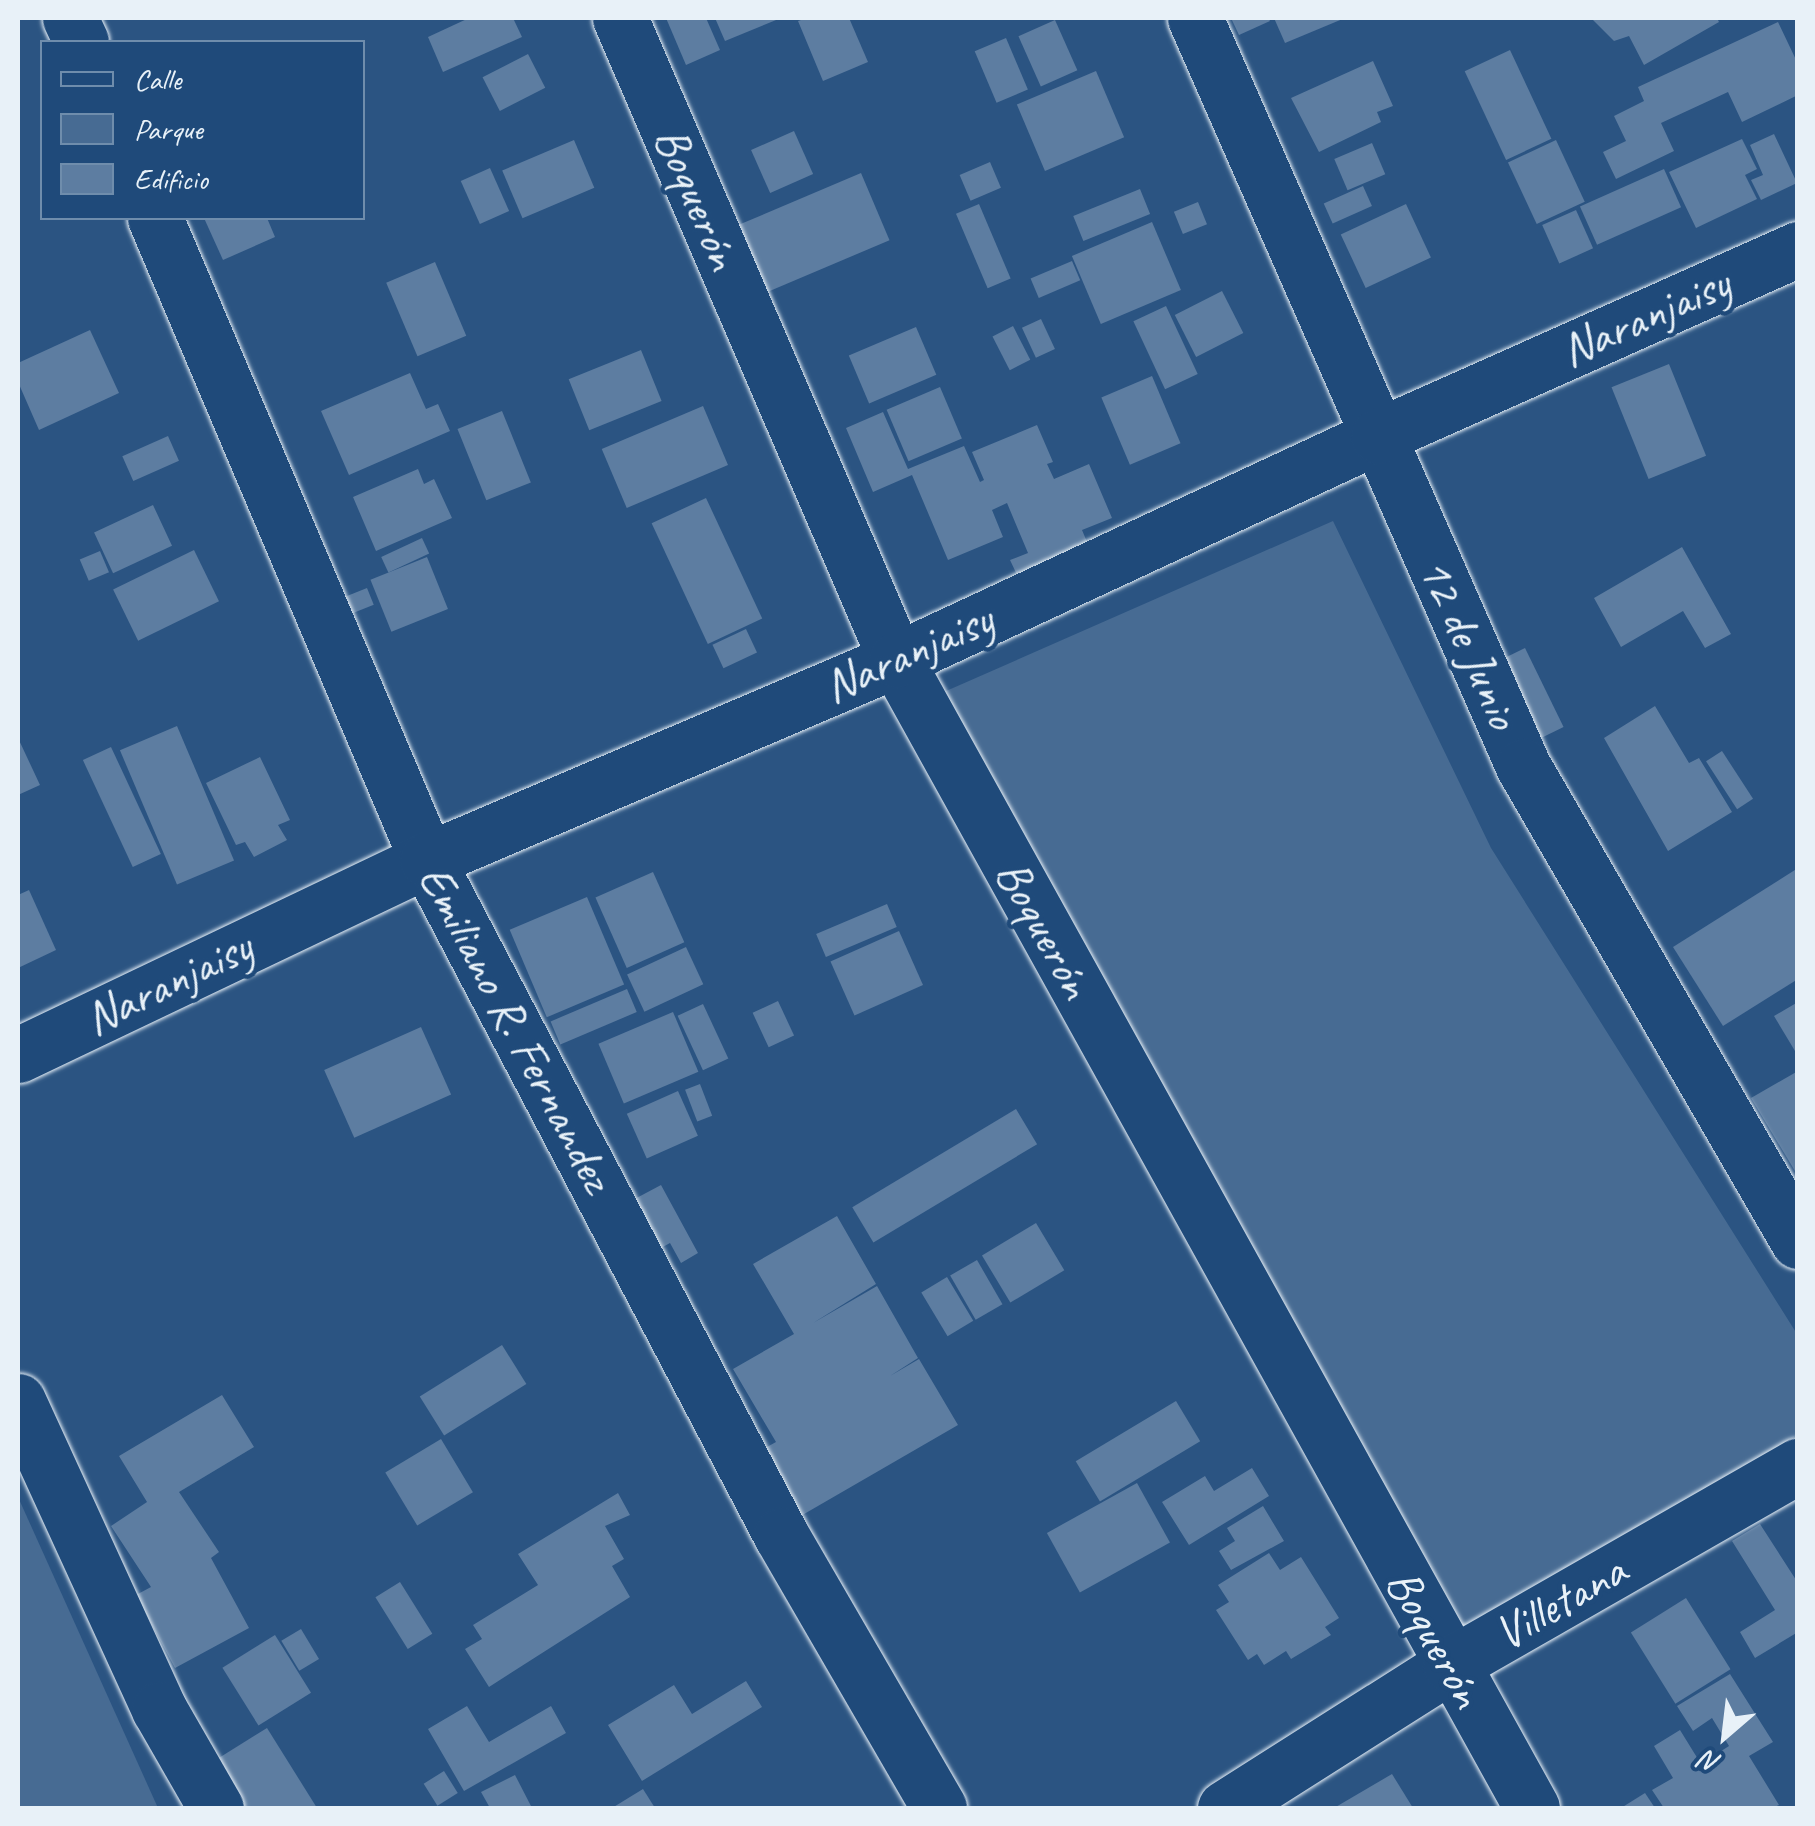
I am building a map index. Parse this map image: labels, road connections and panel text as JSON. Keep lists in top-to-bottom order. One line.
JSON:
{"streets":{"street":["Boquerón","Naranjaisy","12 de Junio","Emiliano R. Fernandez","Villetana"]},"crossings":[["Boquerón","Naranjaisy"],["Boquerón","Villetana"],["Naranjaisy","12 de Junio"],["Naranjaisy","Emiliano R. Fernandez"]],"legend":["Calle","Parque","Edificio"],"north":"bottom left"}
